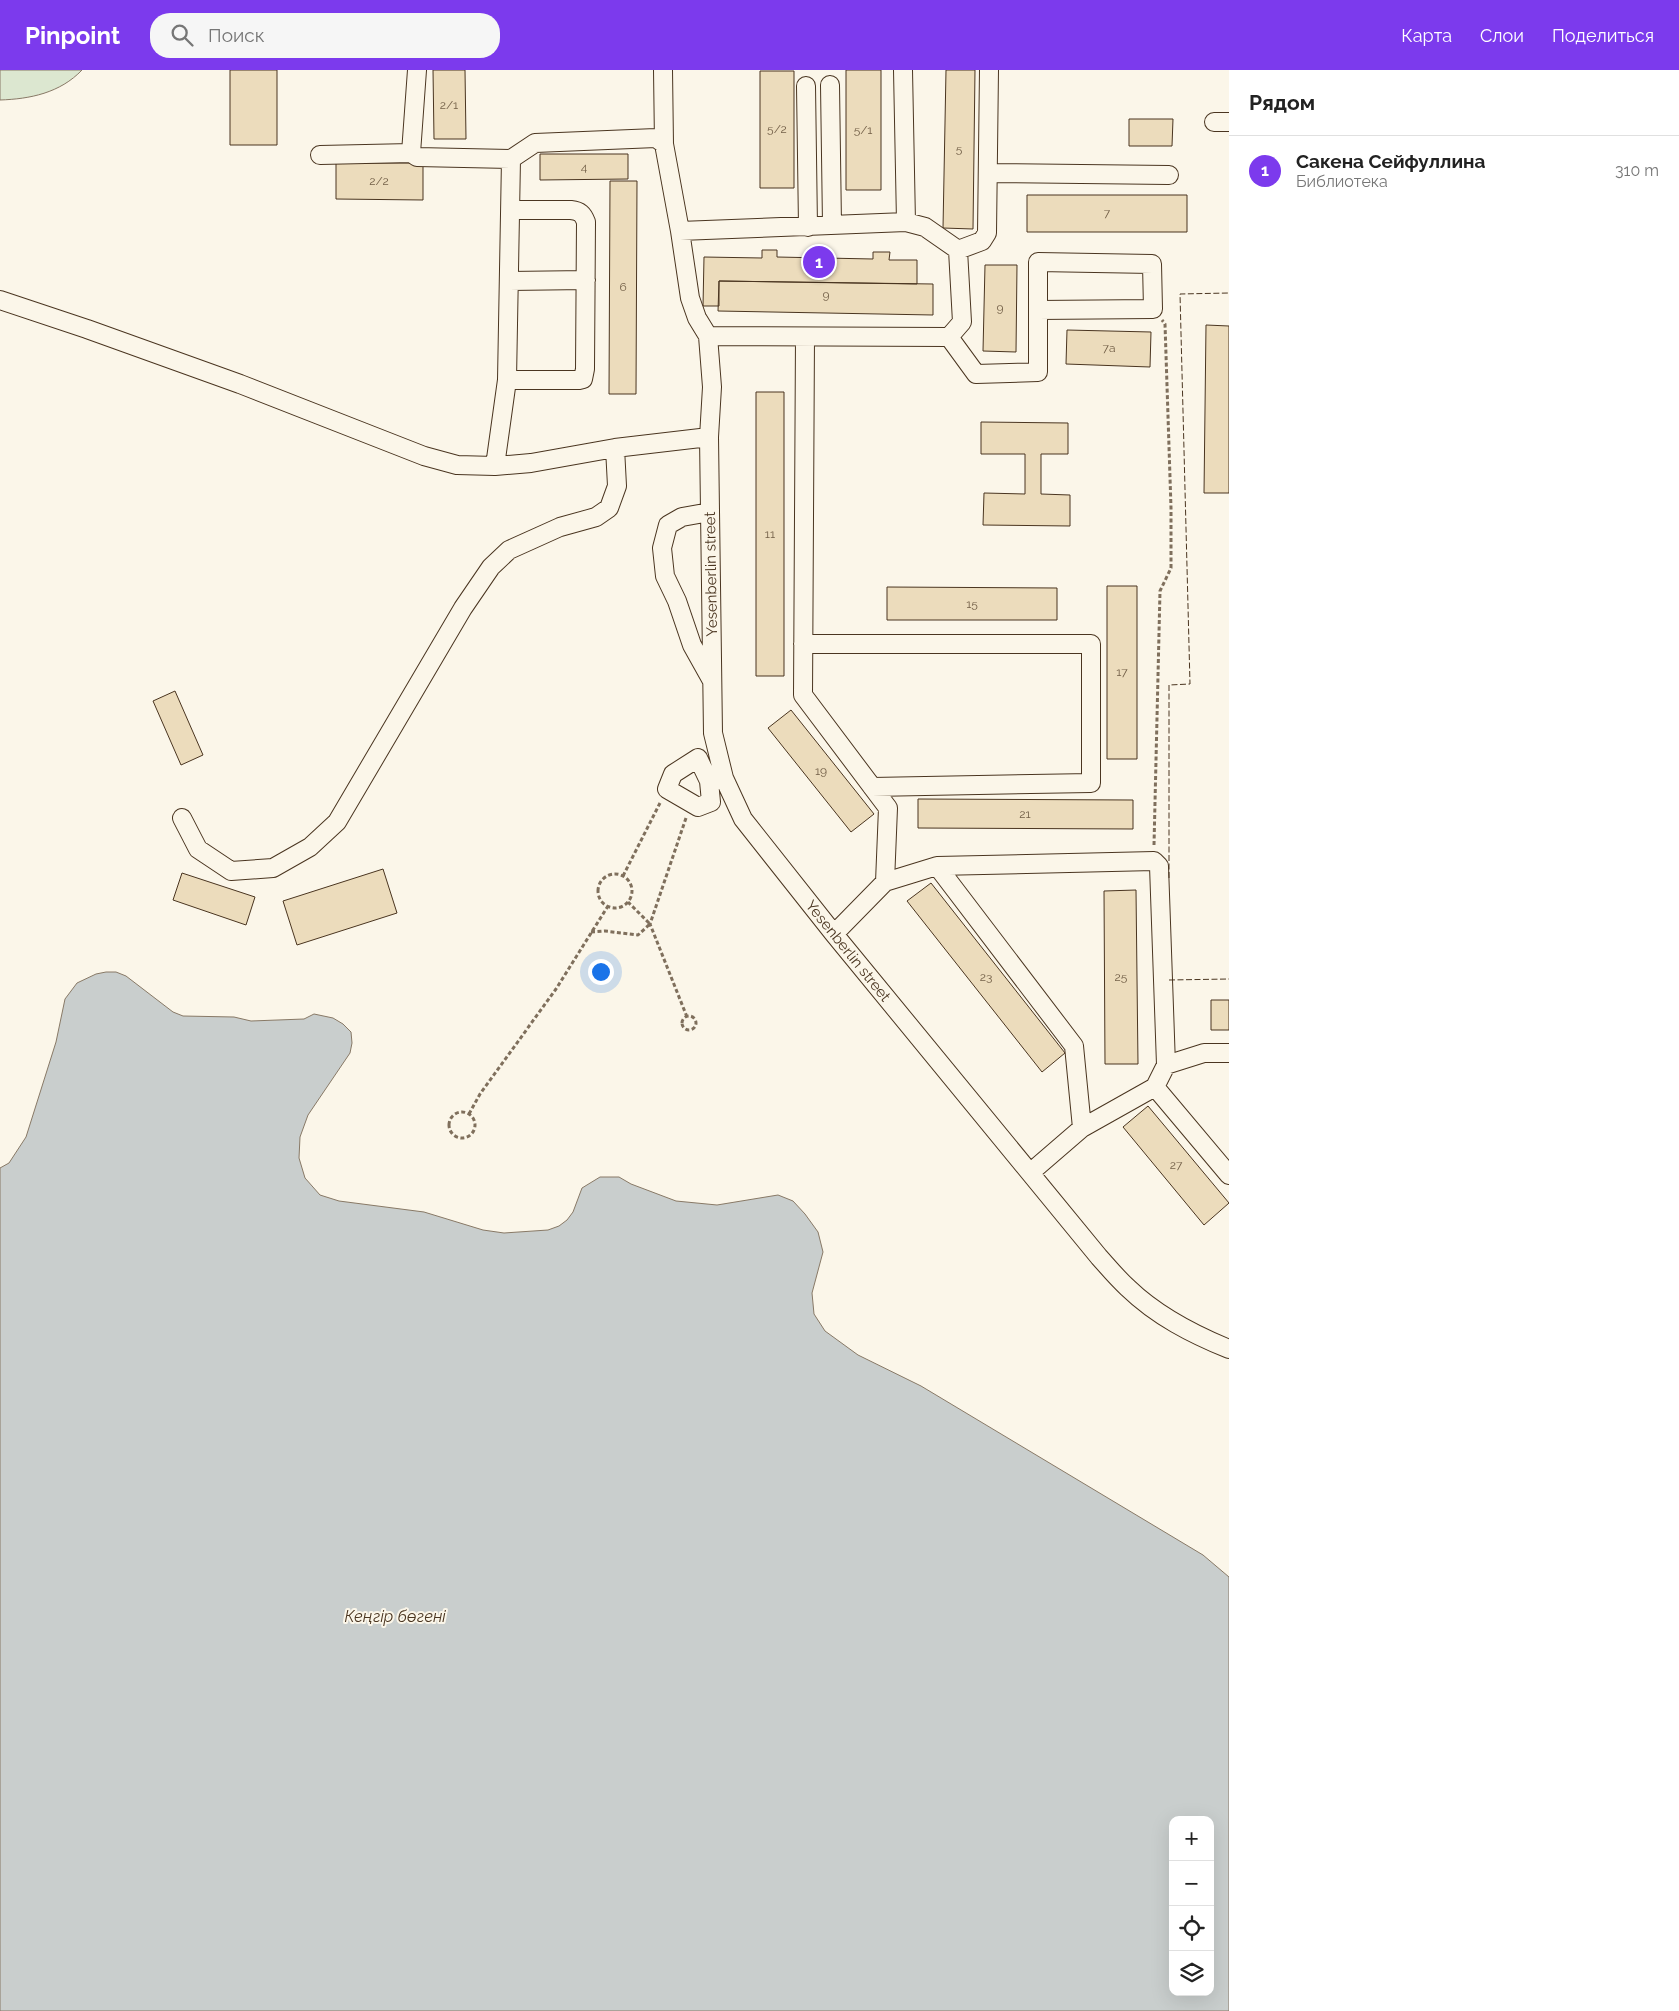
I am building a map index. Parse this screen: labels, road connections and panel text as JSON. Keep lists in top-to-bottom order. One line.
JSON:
{"streets":{"street":["Yesenberlin street"]},"water":["Кеңгір бөгені"],"house_numbers":["2/1","5/2","5/1","5","4","2/2","7","6","9","9","7а","11","15","17","19","21","23","25","27"],"page":{"header":"Pinpoint","search":"Поиск","nav":["Карта","Слои","Поделиться"],"heading":"Рядом","list":[{"mark":"1","name":"Сакена Сейфуллина","note":"Библиотека","value":"310 m"}],"pins":"1","map_buttons":["+","−"]}}
